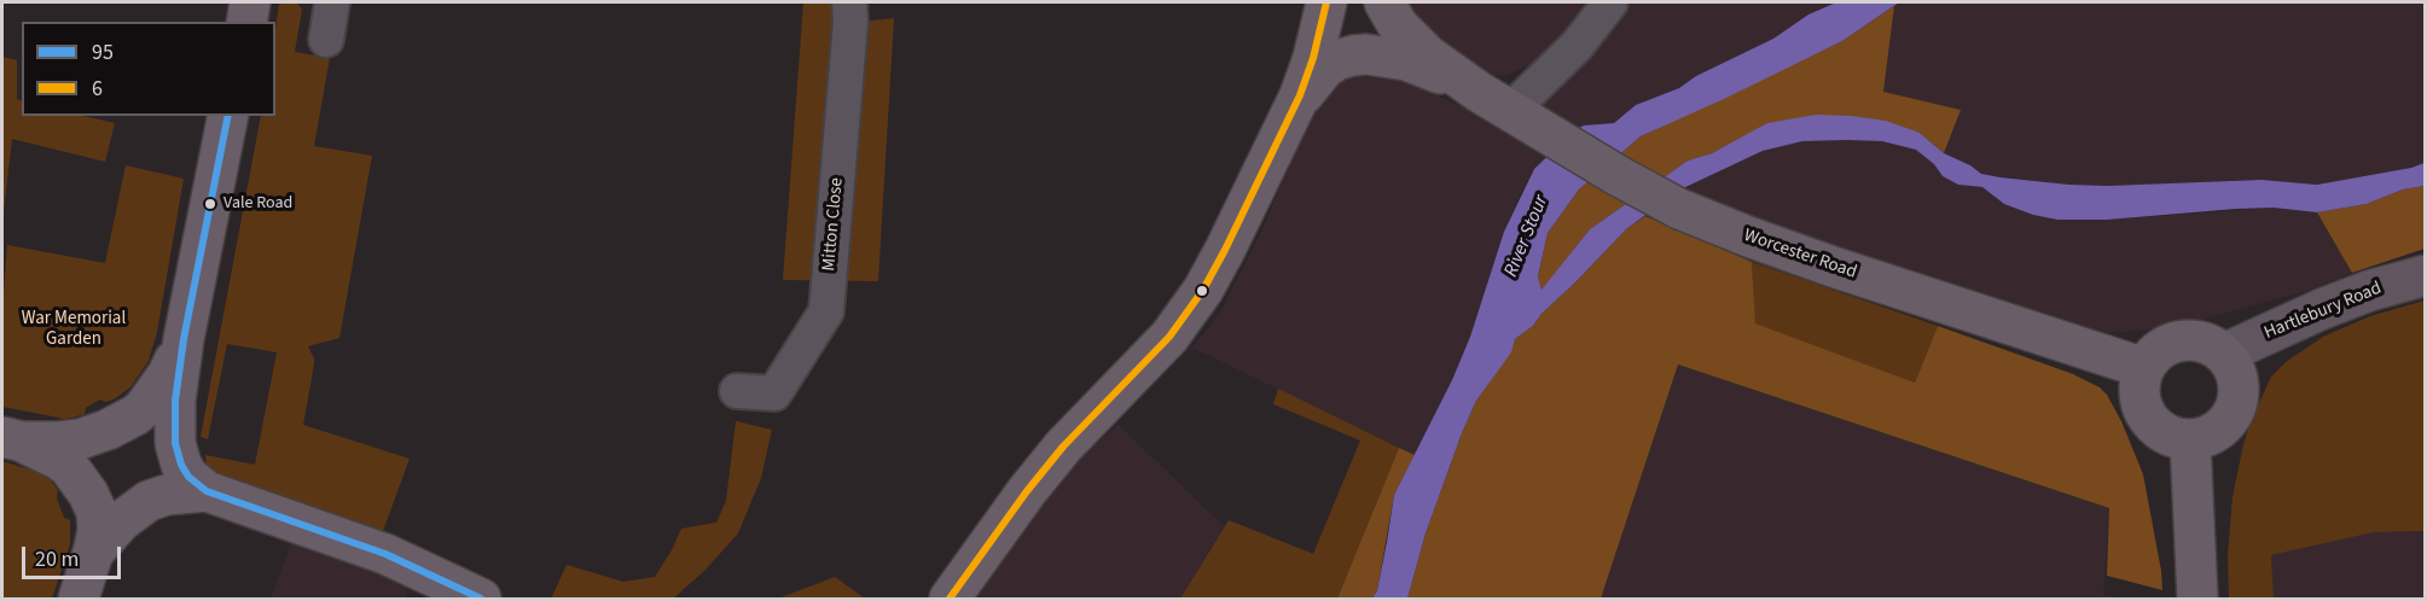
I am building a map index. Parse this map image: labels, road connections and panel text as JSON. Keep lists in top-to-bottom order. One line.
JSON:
{"streets":{"main road":["Worcester Road","Hartlebury Road"],"street":["Mitton Close"]},"crossings":[["Worcester Road","Hartlebury Road"]],"water":["River Stour"],"parks":["War Memorial Garden"],"places":["Vale Road"],"lines":["transit line 6","transit line 95"],"legend":["95","6"],"scale_bar":"20 m"}
